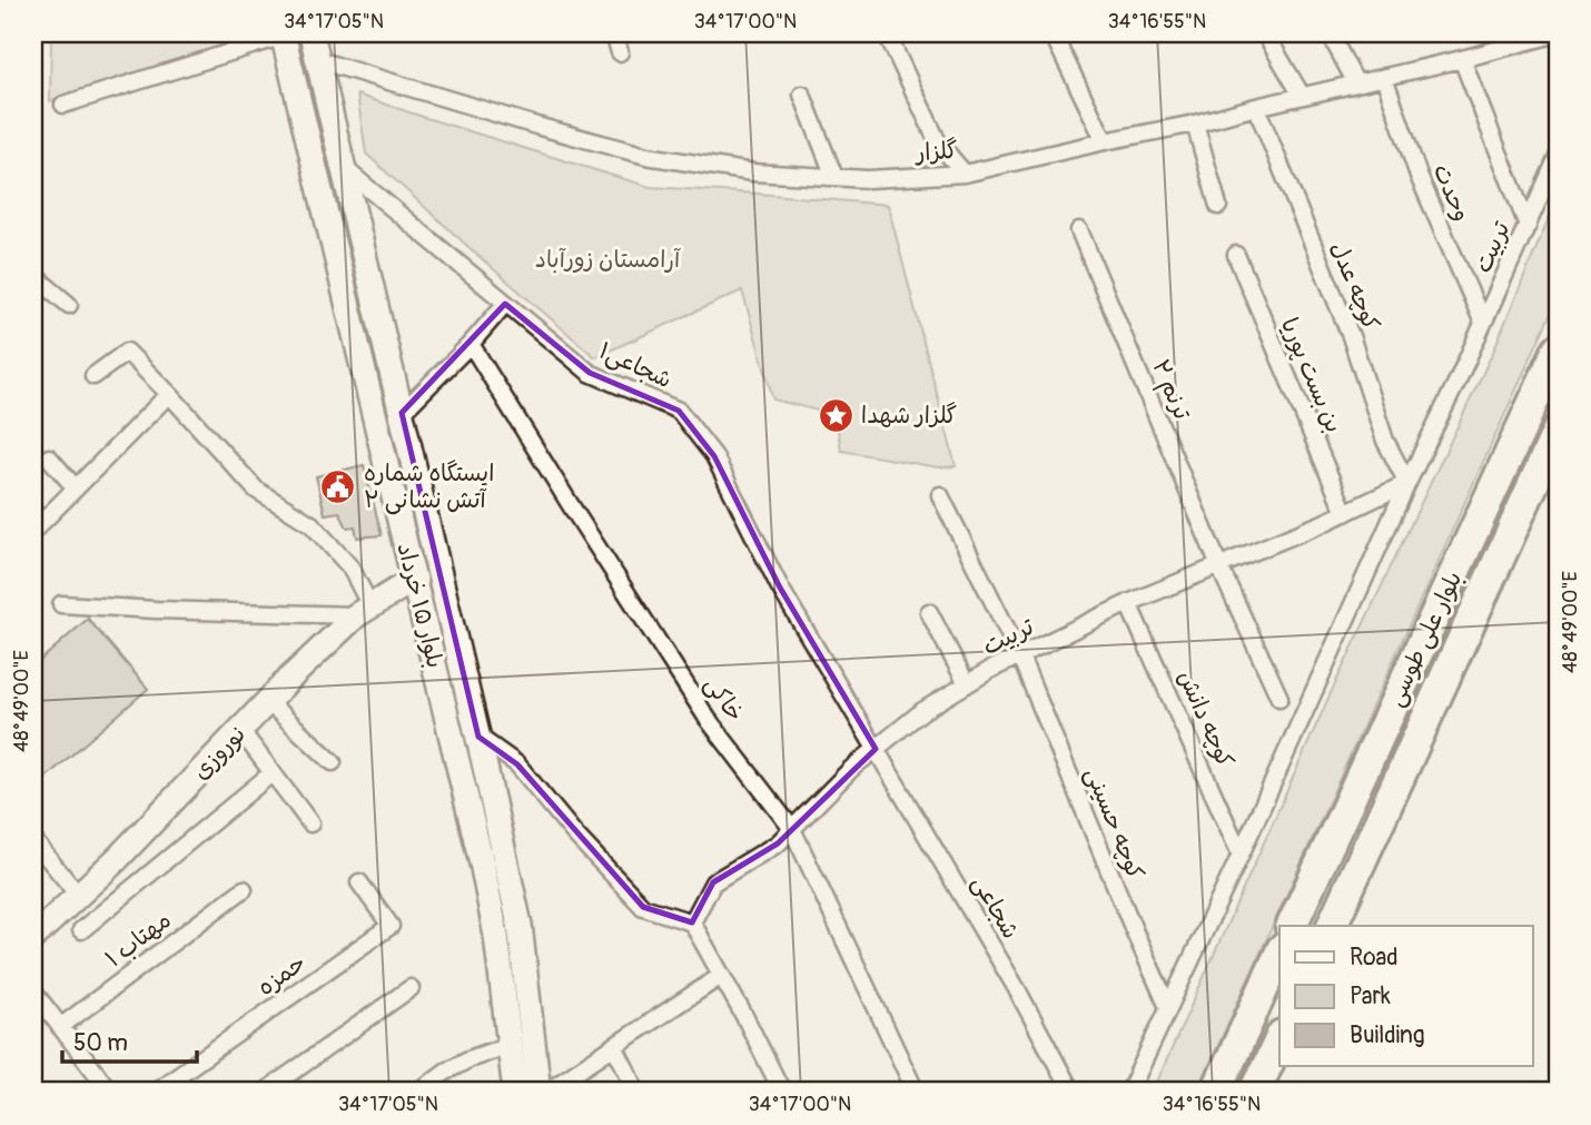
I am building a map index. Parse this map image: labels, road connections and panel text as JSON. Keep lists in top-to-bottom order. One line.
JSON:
{"streets":{"highway":["بلوار علی طوسی"],"main road":["بلوار ۱۵ خرداد","نوروزی"],"street":["گلزار","وحدت","تربیت","کوچه عدل","شجاعی۱","بن بست پوریا","ترنم ۲","خاکی","کوچه دانش","کوچه حسینی","شجاعی","مهتاب ۱","حمزه"]},"crossings":[["گلزار","وحدت"],["گلزار","کوچه عدل"],["گلزار","بلوار ۱۵ خرداد"],["وحدت","تربیت"],["تربیت","کوچه عدل"],["تربیت","شجاعی۱"],["تربیت","بن بست پوریا"],["تربیت","ترنم ۲"],["تربیت","خاکی"],["تربیت","کوچه دانش"],["تربیت","کوچه حسینی"],["تربیت","شجاعی"],["شجاعی۱","بلوار ۱۵ خرداد"],["شجاعی۱","شجاعی"],["بلوار ۱۵ خرداد","نوروزی"]],"parks":["آرامستان زورآباد"],"places":{"place":["گلزار شهدا"],"public building":["ایستگاه شماره ۲ آتش نشانی"]},"legend":["Road","Park","Building"],"scale_bar":"50 m","coordinates":["34°17'05\"N","34°17'00\"N","34°16'55\"N","48°49'00\"E"]}
